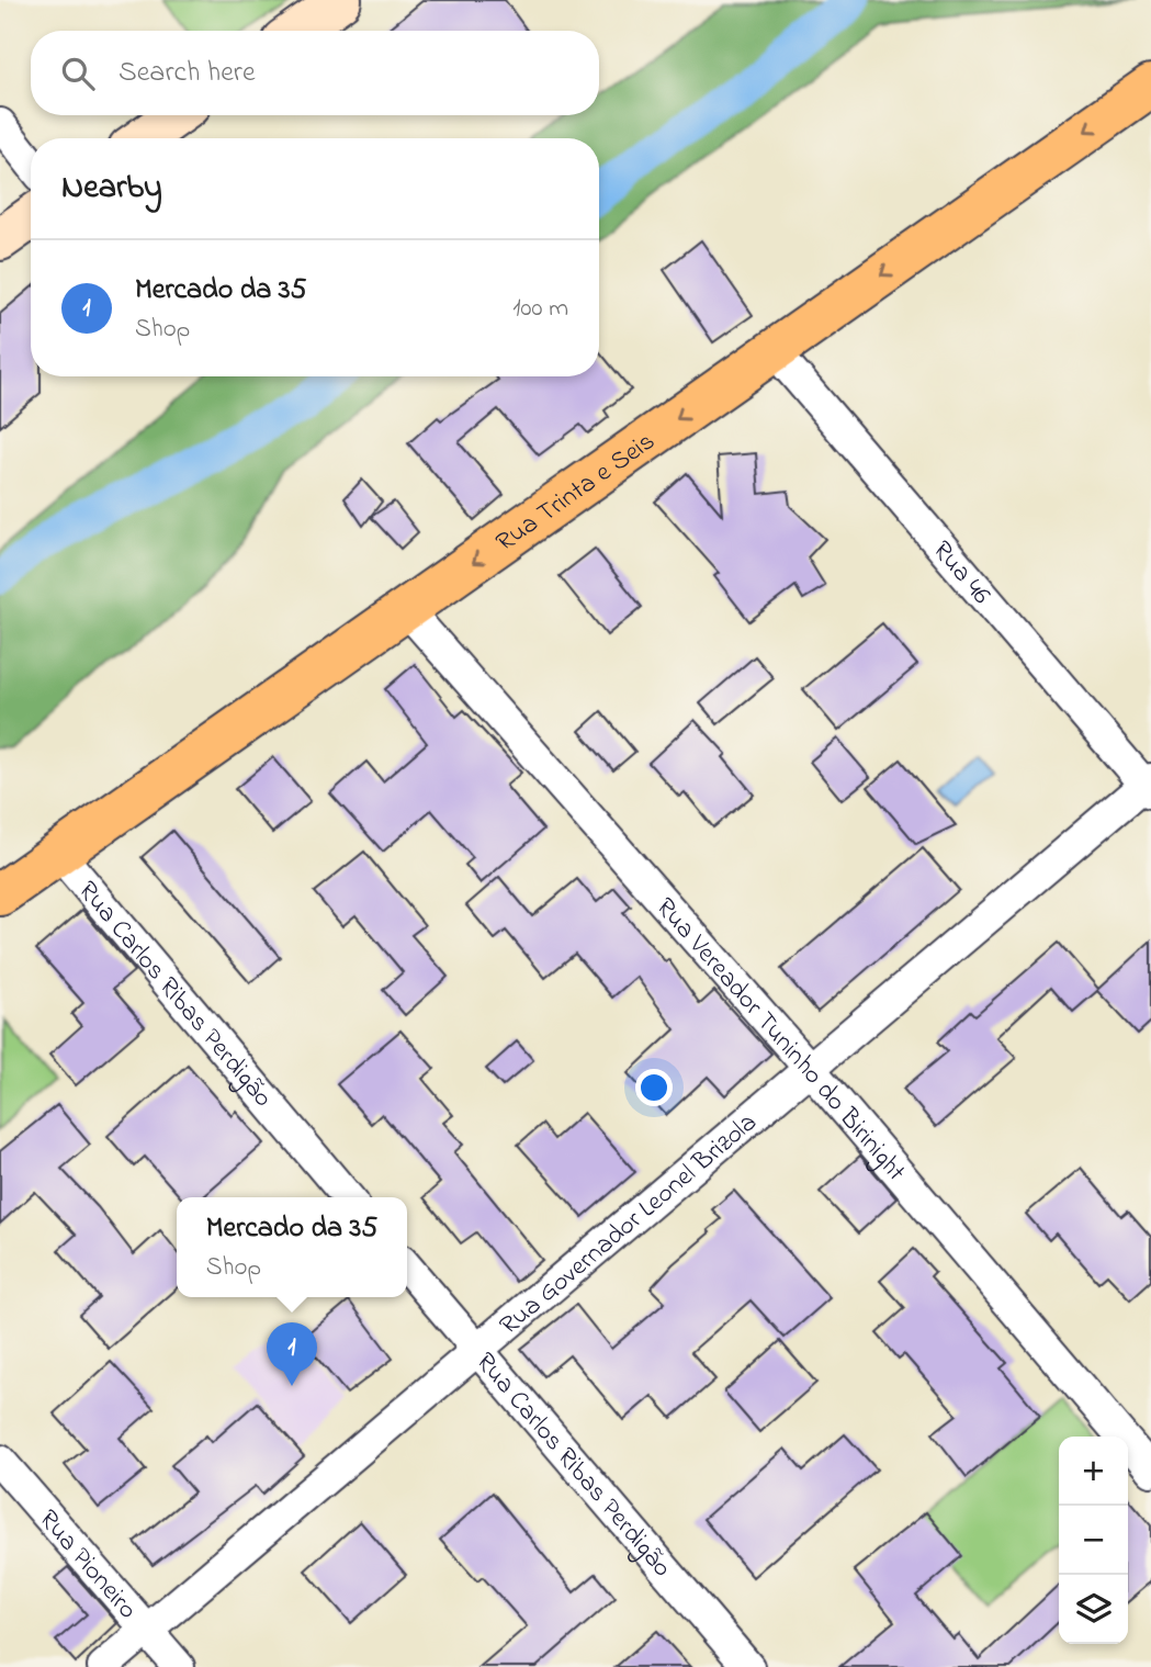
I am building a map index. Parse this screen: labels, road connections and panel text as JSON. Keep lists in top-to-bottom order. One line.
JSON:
{"streets":{"main road":["Rua Trinta e Seis"],"street":["Rua 46","Rua Carlos Ribas Perdigão","Rua Vereador Tuninho do Birinight","Rua Governador Leonel Brizola","Rua Pioneiro"]},"crossings":[["Rua Trinta e Seis","Rua 46"],["Rua Trinta e Seis","Rua Carlos Ribas Perdigão"],["Rua Trinta e Seis","Rua Vereador Tuninho do Birinight"],["Rua 46","Rua Governador Leonel Brizola"],["Rua Carlos Ribas Perdigão","Rua Governador Leonel Brizola"],["Rua Vereador Tuninho do Birinight","Rua Governador Leonel Brizola"],["Rua Governador Leonel Brizola","Rua Pioneiro"]],"one_way":["Rua Trinta e Seis"],"page":{"search":"Search here","heading":"Nearby","list":[{"mark":"1","name":"Mercado da 35","note":"Shop","value":"100 m"}],"popup":["Mercado da 35","Shop"],"pins":"1","map_buttons":["+","−"]}}
